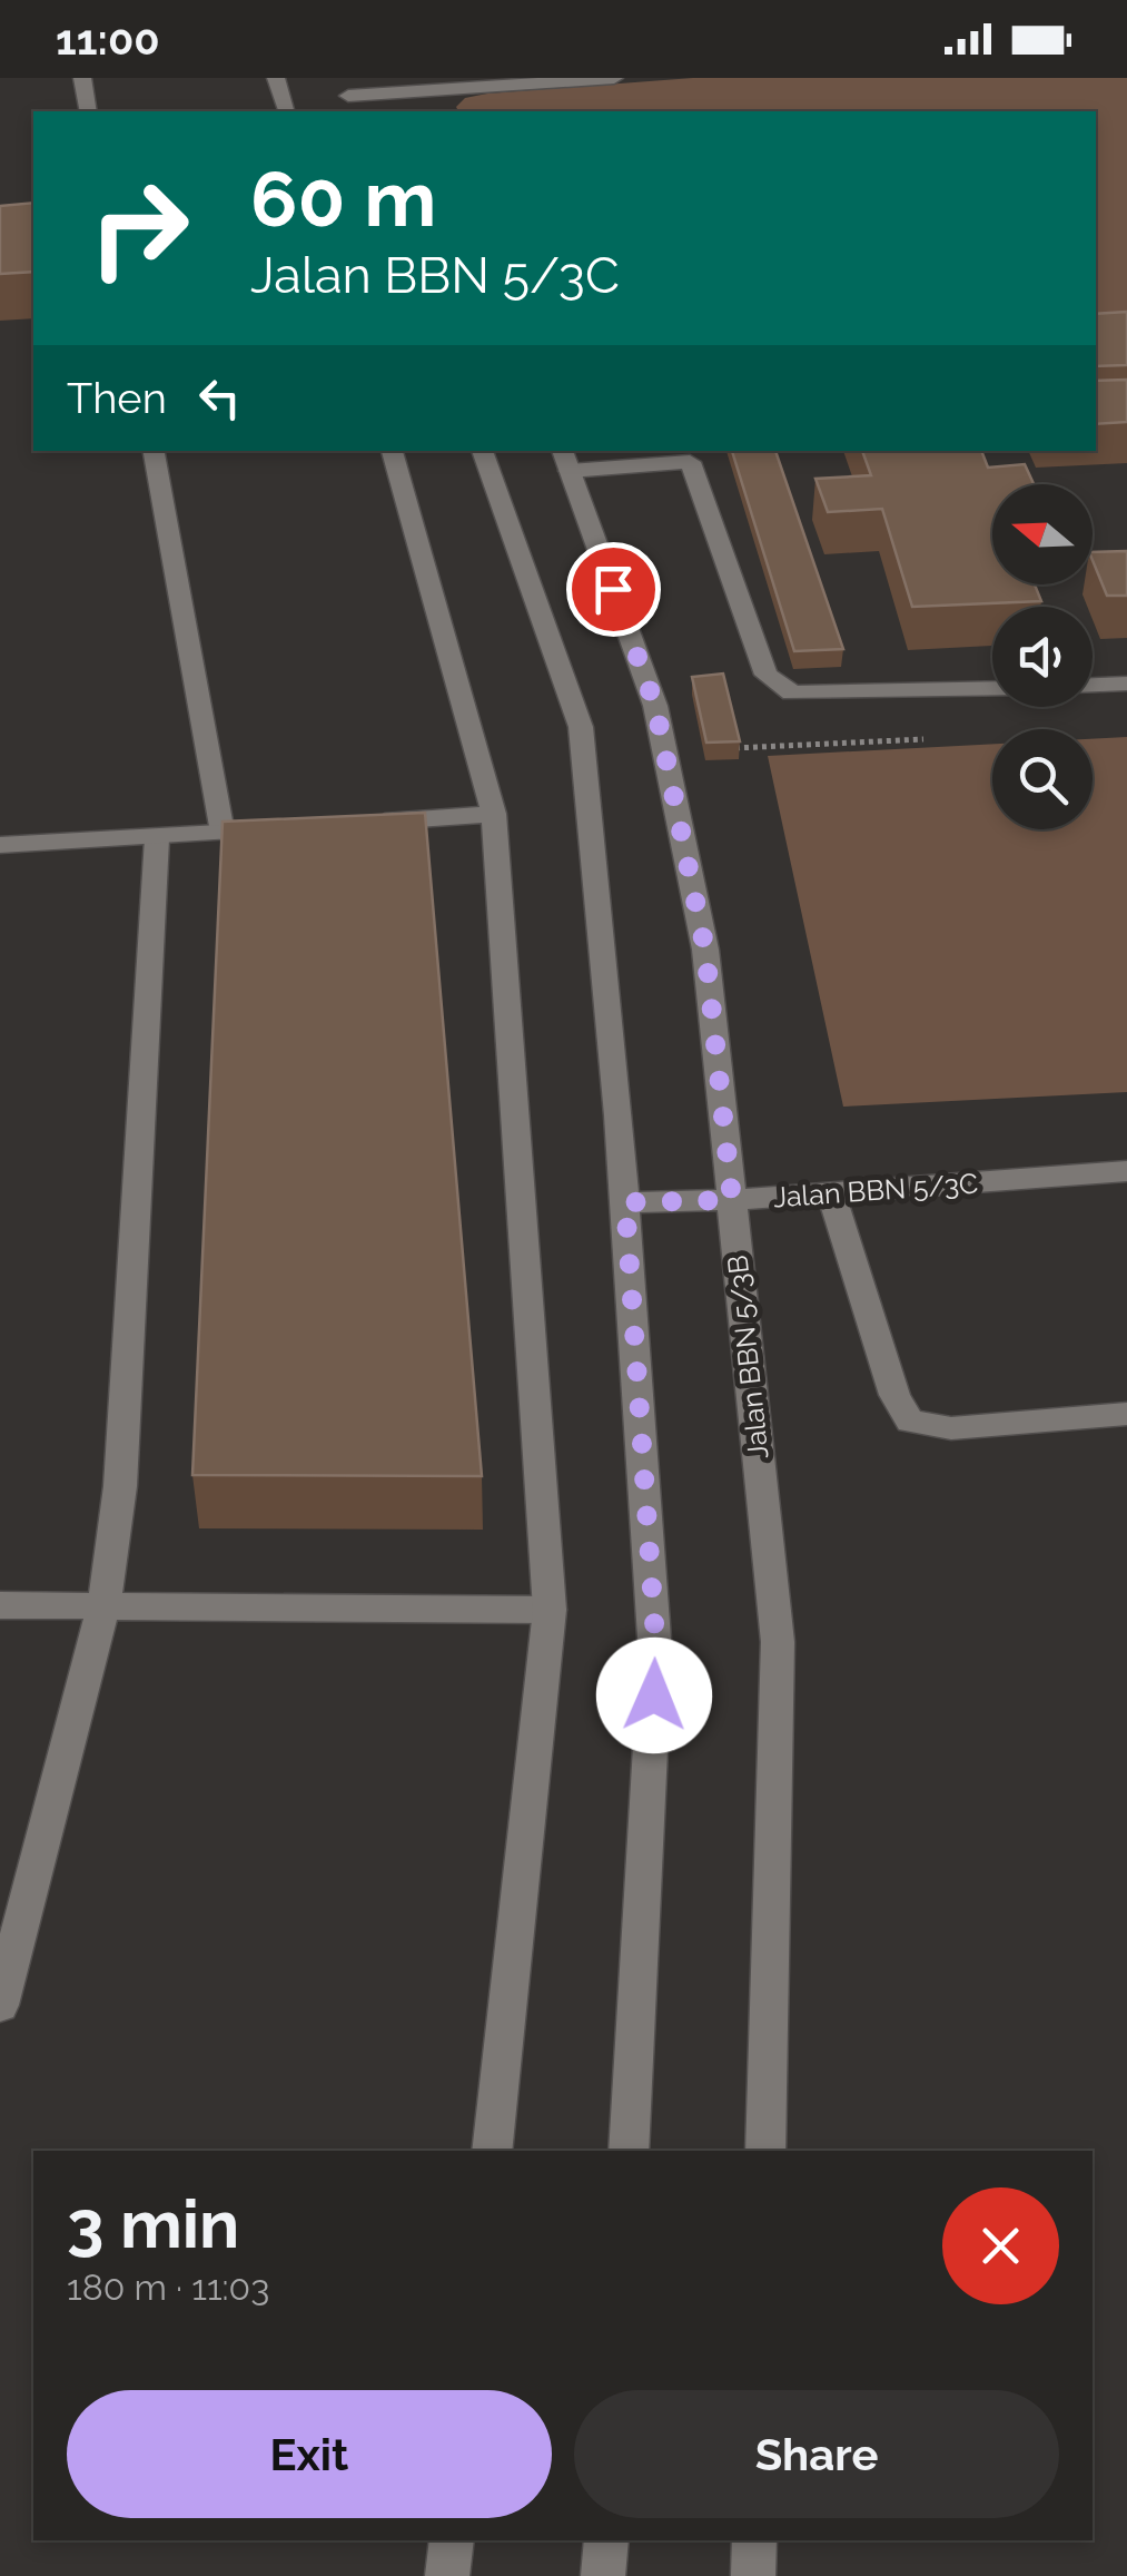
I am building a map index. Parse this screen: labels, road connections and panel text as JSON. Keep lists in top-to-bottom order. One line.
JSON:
{"streets":{"street":["Jalan BBN 5/3C","Jalan BBN 5/3B"]},"crossings":[["Jalan BBN 5/3C","Jalan BBN 5/3B"]],"north":"left","page":{"status":"11:00","turn":["60 m","Jalan BBN 5/3C"],"then":"Then","heading":["3 min","180 m · 11:03"],"buttons":["Exit","Share"]}}
